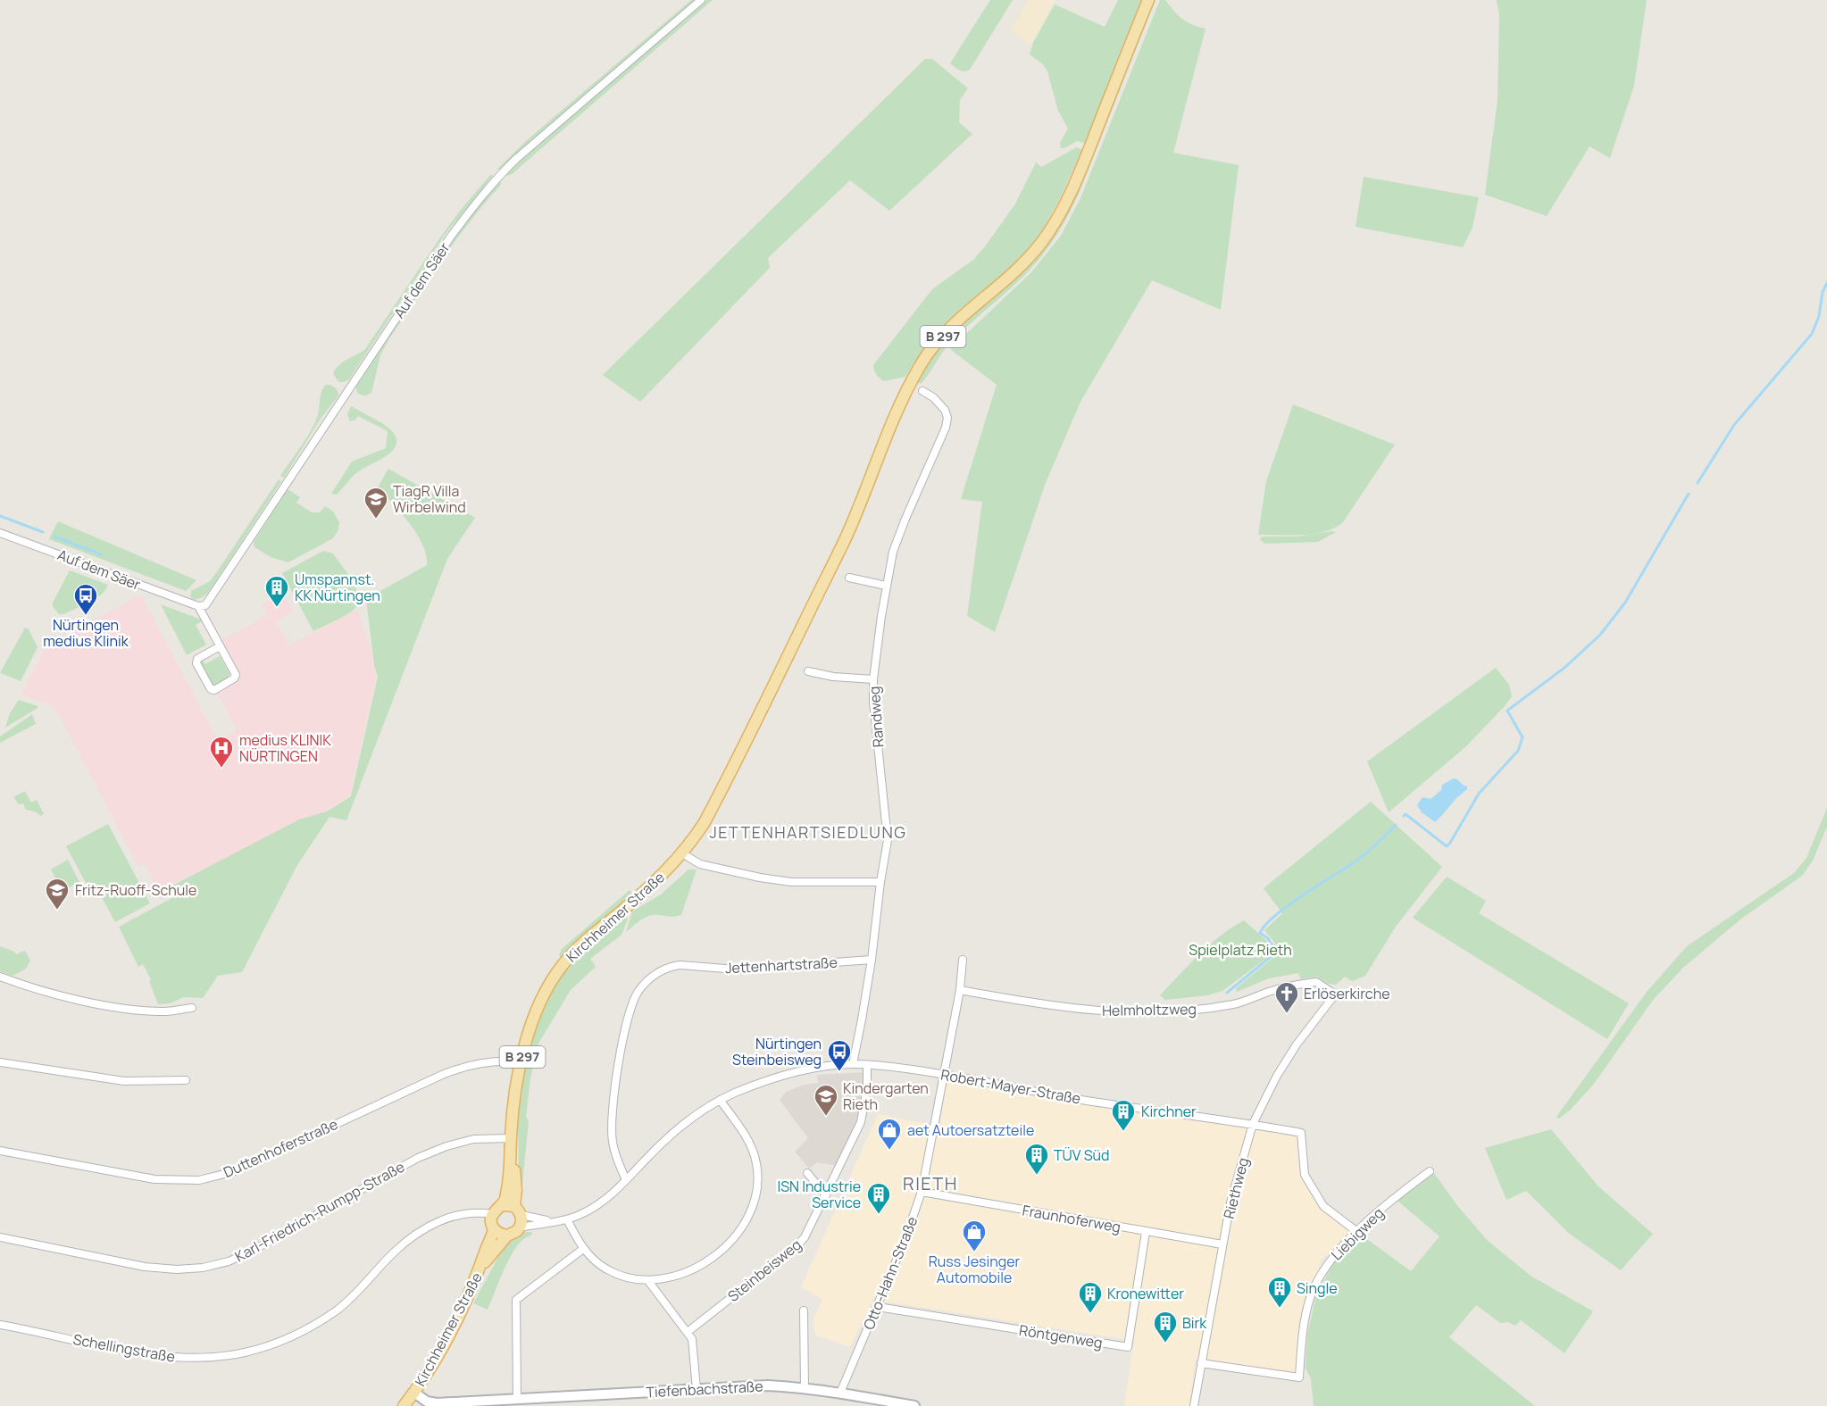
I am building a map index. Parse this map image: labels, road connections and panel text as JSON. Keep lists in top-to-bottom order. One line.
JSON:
{"streets":{"main road":["B 297","Kirchheimer Straße"],"street":["Auf dem Säer","Randweg","Jettenhartstraße","Helmholtzweg","Robert-Mayer-Straße","Duttenhoferstraße","Riethweg","Karl-Friedrich-Rumpp-Straße","Fraunhoferweg","Liebigweg","Steinbeisweg","Otto-Hahn-Straße","Röntgenweg","Schellingstraße","Tiefenbachstraße"]},"crossings":[["Randweg","Jettenhartstraße"],["Randweg","Robert-Mayer-Straße"],["Kirchheimer Straße","Robert-Mayer-Straße"],["Kirchheimer Straße","Duttenhoferstraße"],["Kirchheimer Straße","Karl-Friedrich-Rumpp-Straße"],["Kirchheimer Straße","Schellingstraße"],["Jettenhartstraße","Robert-Mayer-Straße"],["Helmholtzweg","Riethweg"],["Helmholtzweg","Otto-Hahn-Straße"],["Robert-Mayer-Straße","Riethweg"],["Robert-Mayer-Straße","Liebigweg"],["Robert-Mayer-Straße","Steinbeisweg"],["Robert-Mayer-Straße","Otto-Hahn-Straße"],["Robert-Mayer-Straße","Schellingstraße"],["Riethweg","Fraunhoferweg"],["Riethweg","Liebigweg"],["Fraunhoferweg","Otto-Hahn-Straße"],["Fraunhoferweg","Röntgenweg"],["Otto-Hahn-Straße","Röntgenweg"],["Otto-Hahn-Straße","Tiefenbachstraße"]],"districts":["JETTENHARTSIEDLUNG","RIETH"],"parks":["Spielplatz Rieth"],"places":{"school or university":["TiagR Villa Wirbelwind","Fritz-Ruoff-Schule","Kindergarten Rieth"],"building":["Umspannst. KK Nürtingen","Kirchner","TÜV Süd","ISN Industrie Service","Single","Kronewitter","Birk"],"bus stop":["Nürtingen medius Klinik","Nürtingen Steinbeisweg"],"hospital":["medius KLINIK NÜRTINGEN"],"church":["Erlöserkirche"],"shop":["aet Autoersatzteile","Russ Jesinger Automobile"]}}
